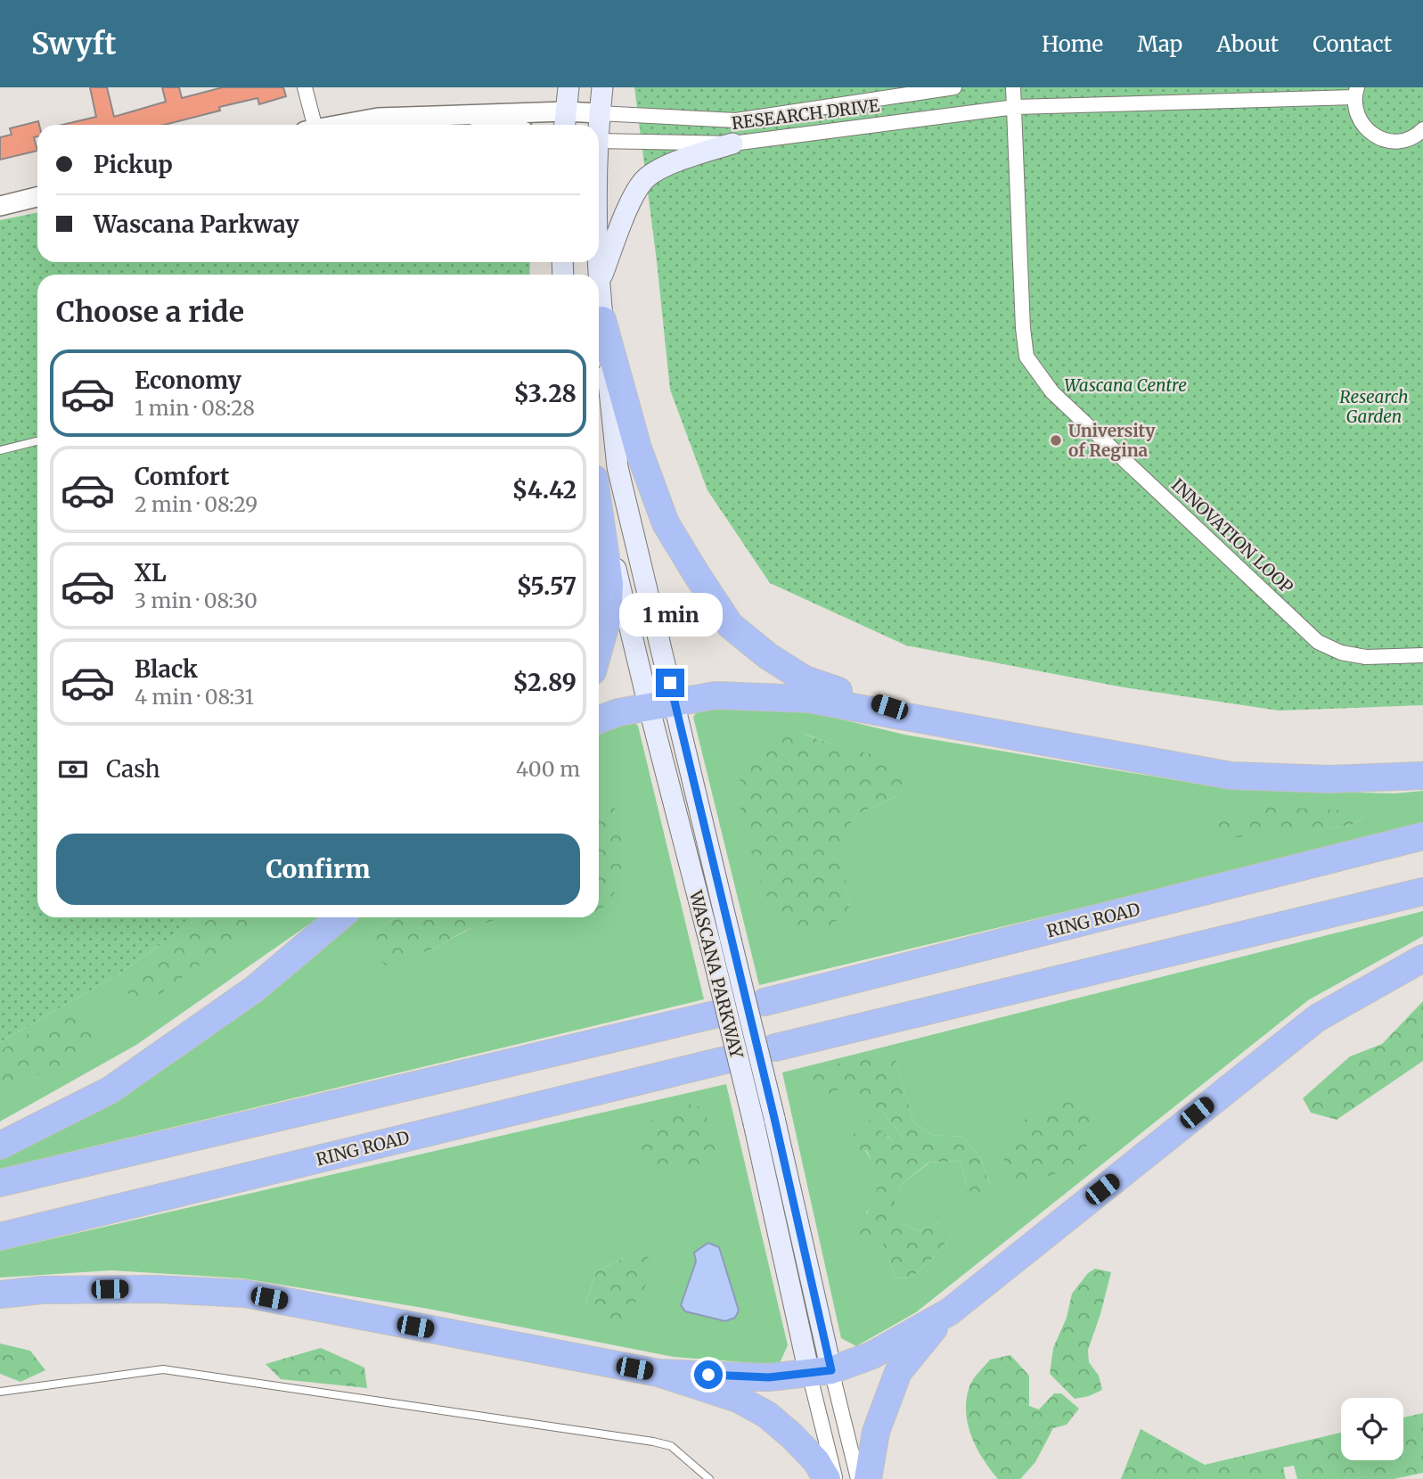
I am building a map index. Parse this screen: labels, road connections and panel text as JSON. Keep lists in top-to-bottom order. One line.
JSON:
{"streets":{"highway":["RING ROAD"],"main road":["WASCANA PARKWAY"],"street":["RESEARCH DRIVE","INNOVATION LOOP"]},"crossings":[["RESEARCH DRIVE","INNOVATION LOOP"],["RESEARCH DRIVE","WASCANA PARKWAY"]],"parks":["Wascana Centre","Research Garden"],"places":["University of Regina"],"page":{"header":"Swyft","nav":["Home","Map","About","Contact"],"banner":["Pickup","Wascana Parkway"],"heading":"Choose a ride","list":[{"name":"Economy","note":"1 min · 08:28","value":"$3.28"},{"name":"Comfort","note":"2 min · 08:29","value":"$4.42"},{"name":"XL","note":"3 min · 08:30","value":"$5.57"},{"name":"Black","note":"4 min · 08:31","value":"$2.89"}],"bubble":"1 min","pay":["Cash","400 m"],"buttons":"Confirm"}}
